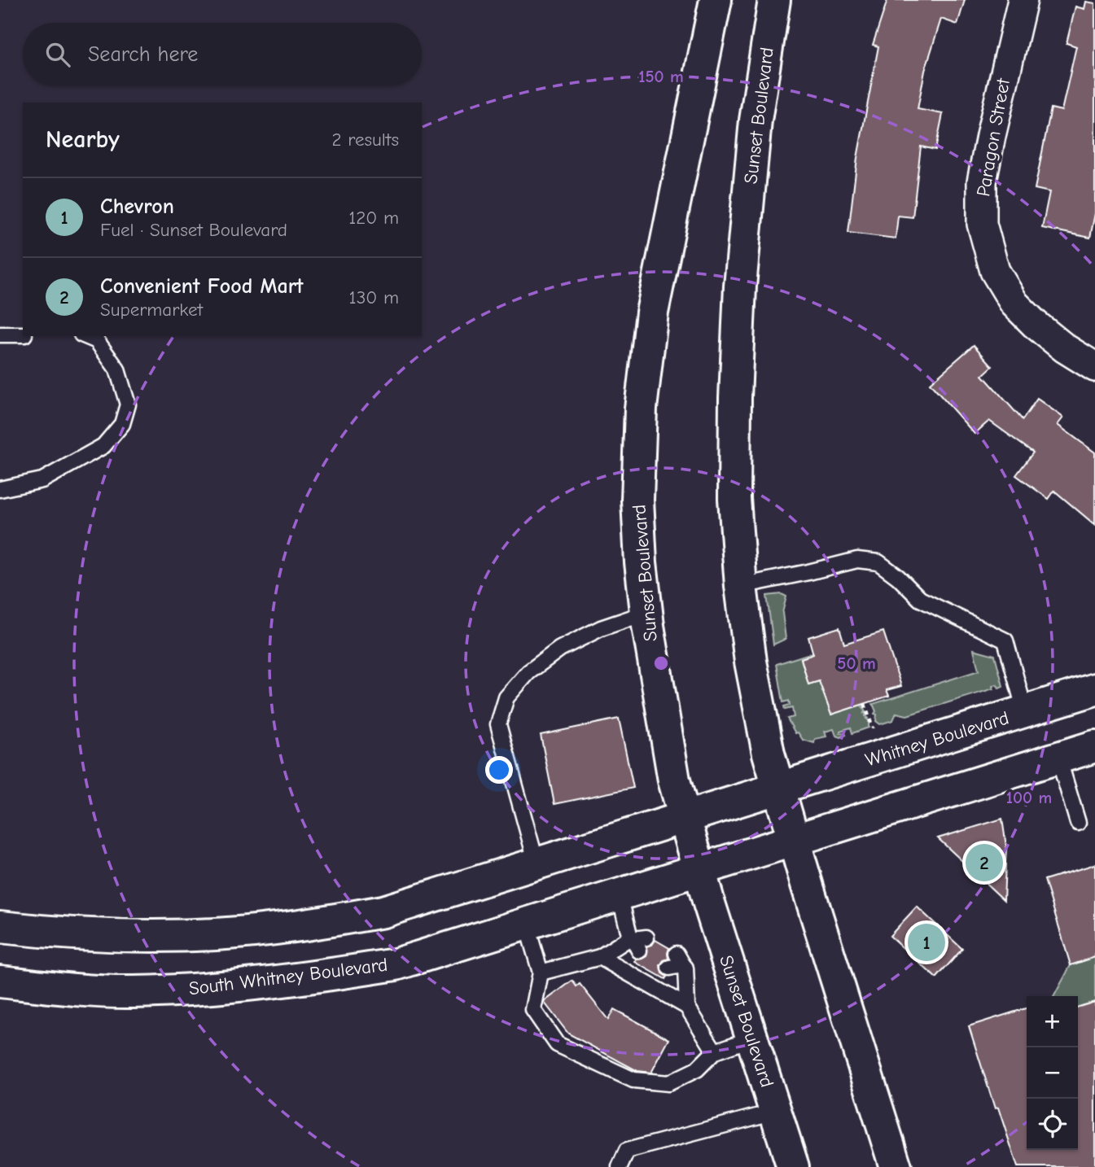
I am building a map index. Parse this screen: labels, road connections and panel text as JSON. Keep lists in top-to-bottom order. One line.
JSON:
{"streets":{"main road":["Sunset Boulevard","Whitney Boulevard","South Whitney Boulevard"],"street":["Paragon Street"]},"crossings":[["Sunset Boulevard","Whitney Boulevard"],["Sunset Boulevard","South Whitney Boulevard"]],"page":{"search":"Search here","heading":["Nearby","2 results"],"list":[{"mark":"1","name":"Chevron","note":"Fuel · Sunset Boulevard","value":"120 m"},{"mark":"2","name":"Convenient Food Mart","note":"Supermarket","value":"130 m"}],"pins":["2","1"],"map_buttons":["+","−"]},"rings":["150 m","50 m","100 m"]}
